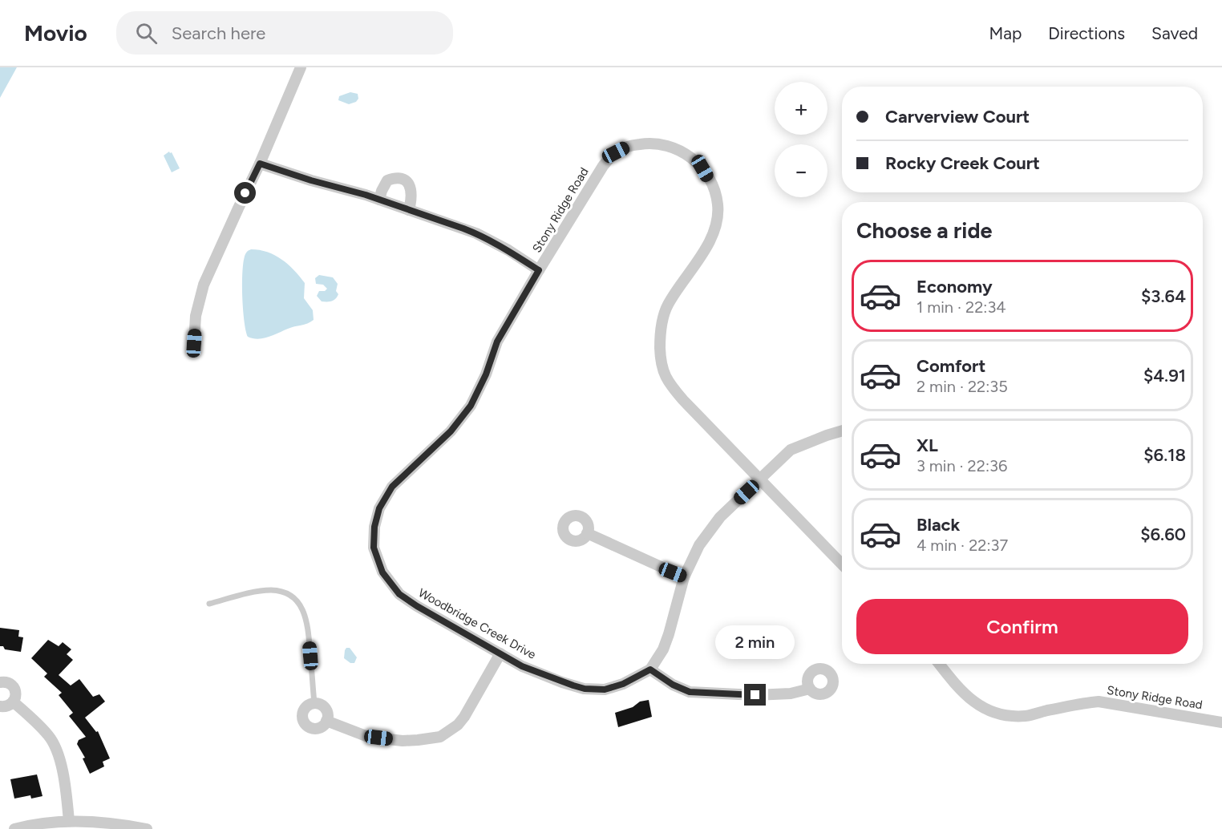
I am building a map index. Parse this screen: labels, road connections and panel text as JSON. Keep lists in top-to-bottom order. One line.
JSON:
{"streets":{"street":["Stony Ridge Road","Woodbridge Creek Drive"]},"crossings":[["Stony Ridge Road","Woodbridge Creek Drive"]],"page":{"header":"Movio","search":"Search here","nav":["Map","Directions","Saved"],"map_buttons":["+","−"],"banner":["Carverview Court","Rocky Creek Court"],"heading":"Choose a ride","list":[{"name":"Economy","note":"1 min · 22:34","value":"$3.64"},{"name":"Comfort","note":"2 min · 22:35","value":"$4.91"},{"name":"XL","note":"3 min · 22:36","value":"$6.18"},{"name":"Black","note":"4 min · 22:37","value":"$6.60"}],"buttons":"Confirm","bubble":"2 min"}}
